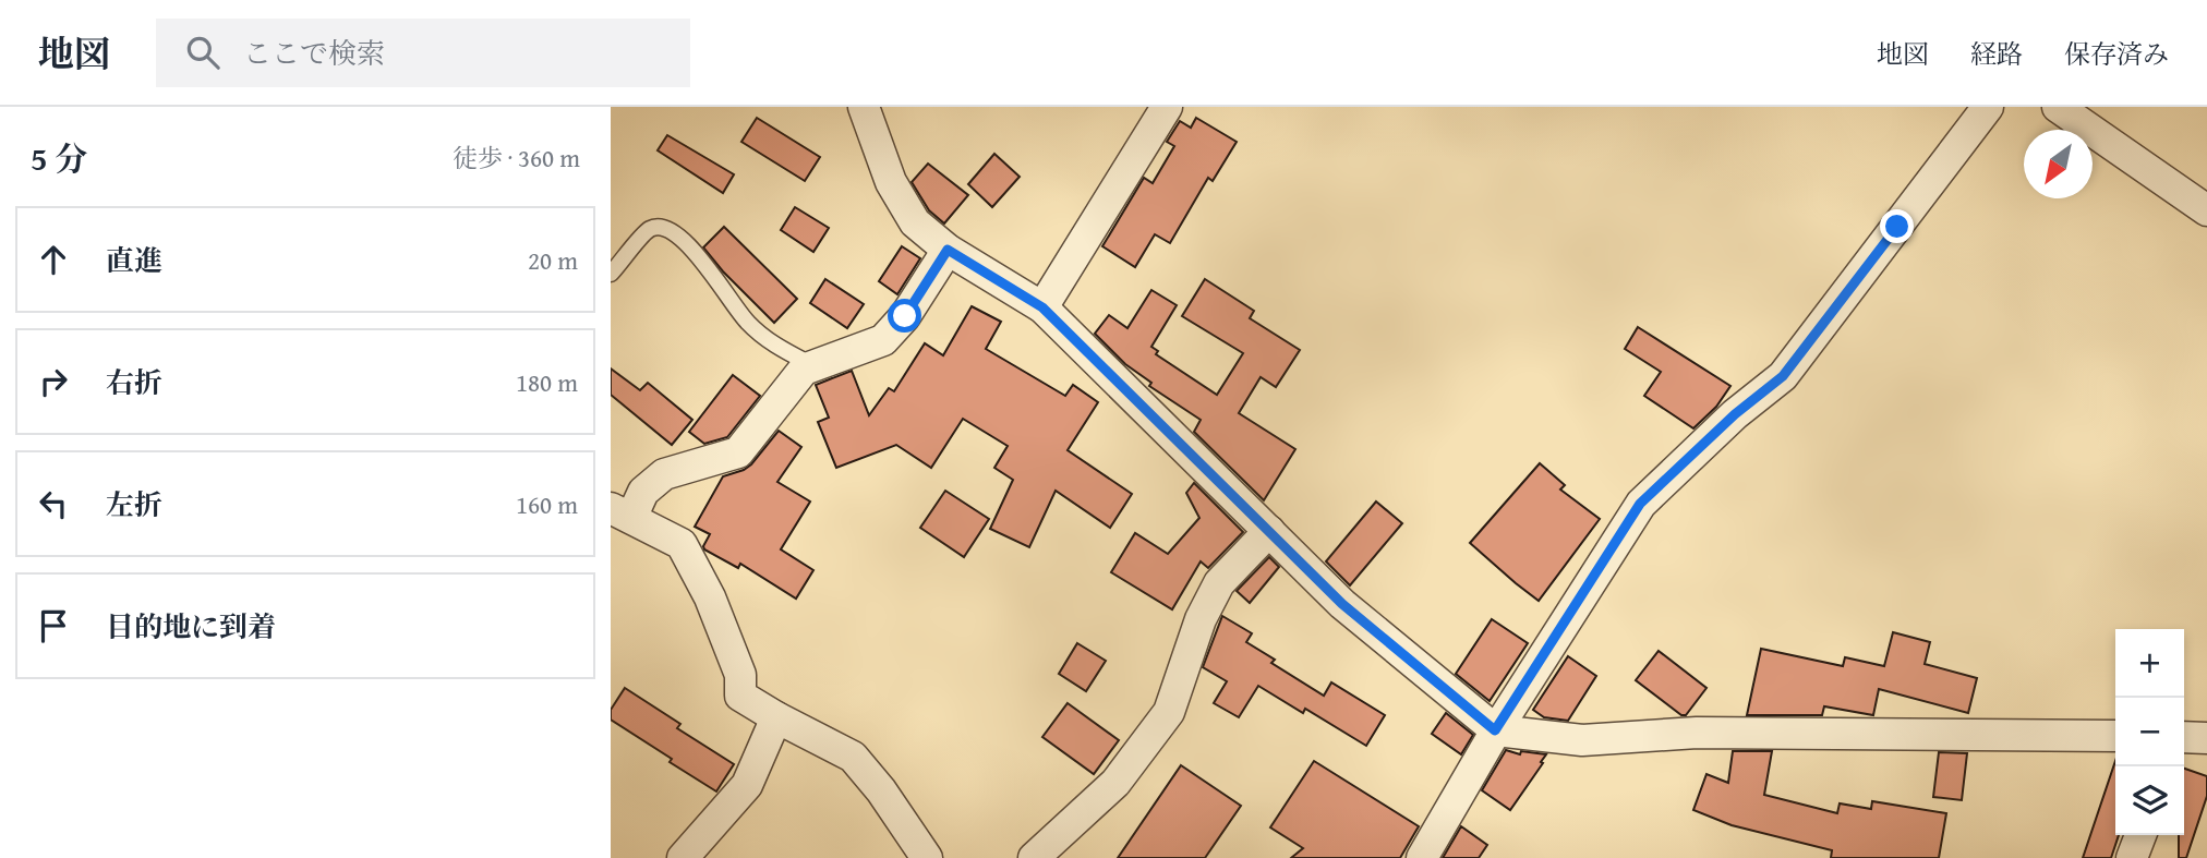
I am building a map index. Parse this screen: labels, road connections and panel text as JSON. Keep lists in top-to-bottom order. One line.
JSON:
{"north":"bottom left","page":{"header":"地図","search":"ここで検索","nav":["地図","経路","保存済み"],"heading":["5 分","徒歩 · 360 m"],"list":[["直進","20 m"],["右折","180 m"],["左折","160 m"],"目的地に到着"],"map_buttons":["+","−"]}}
